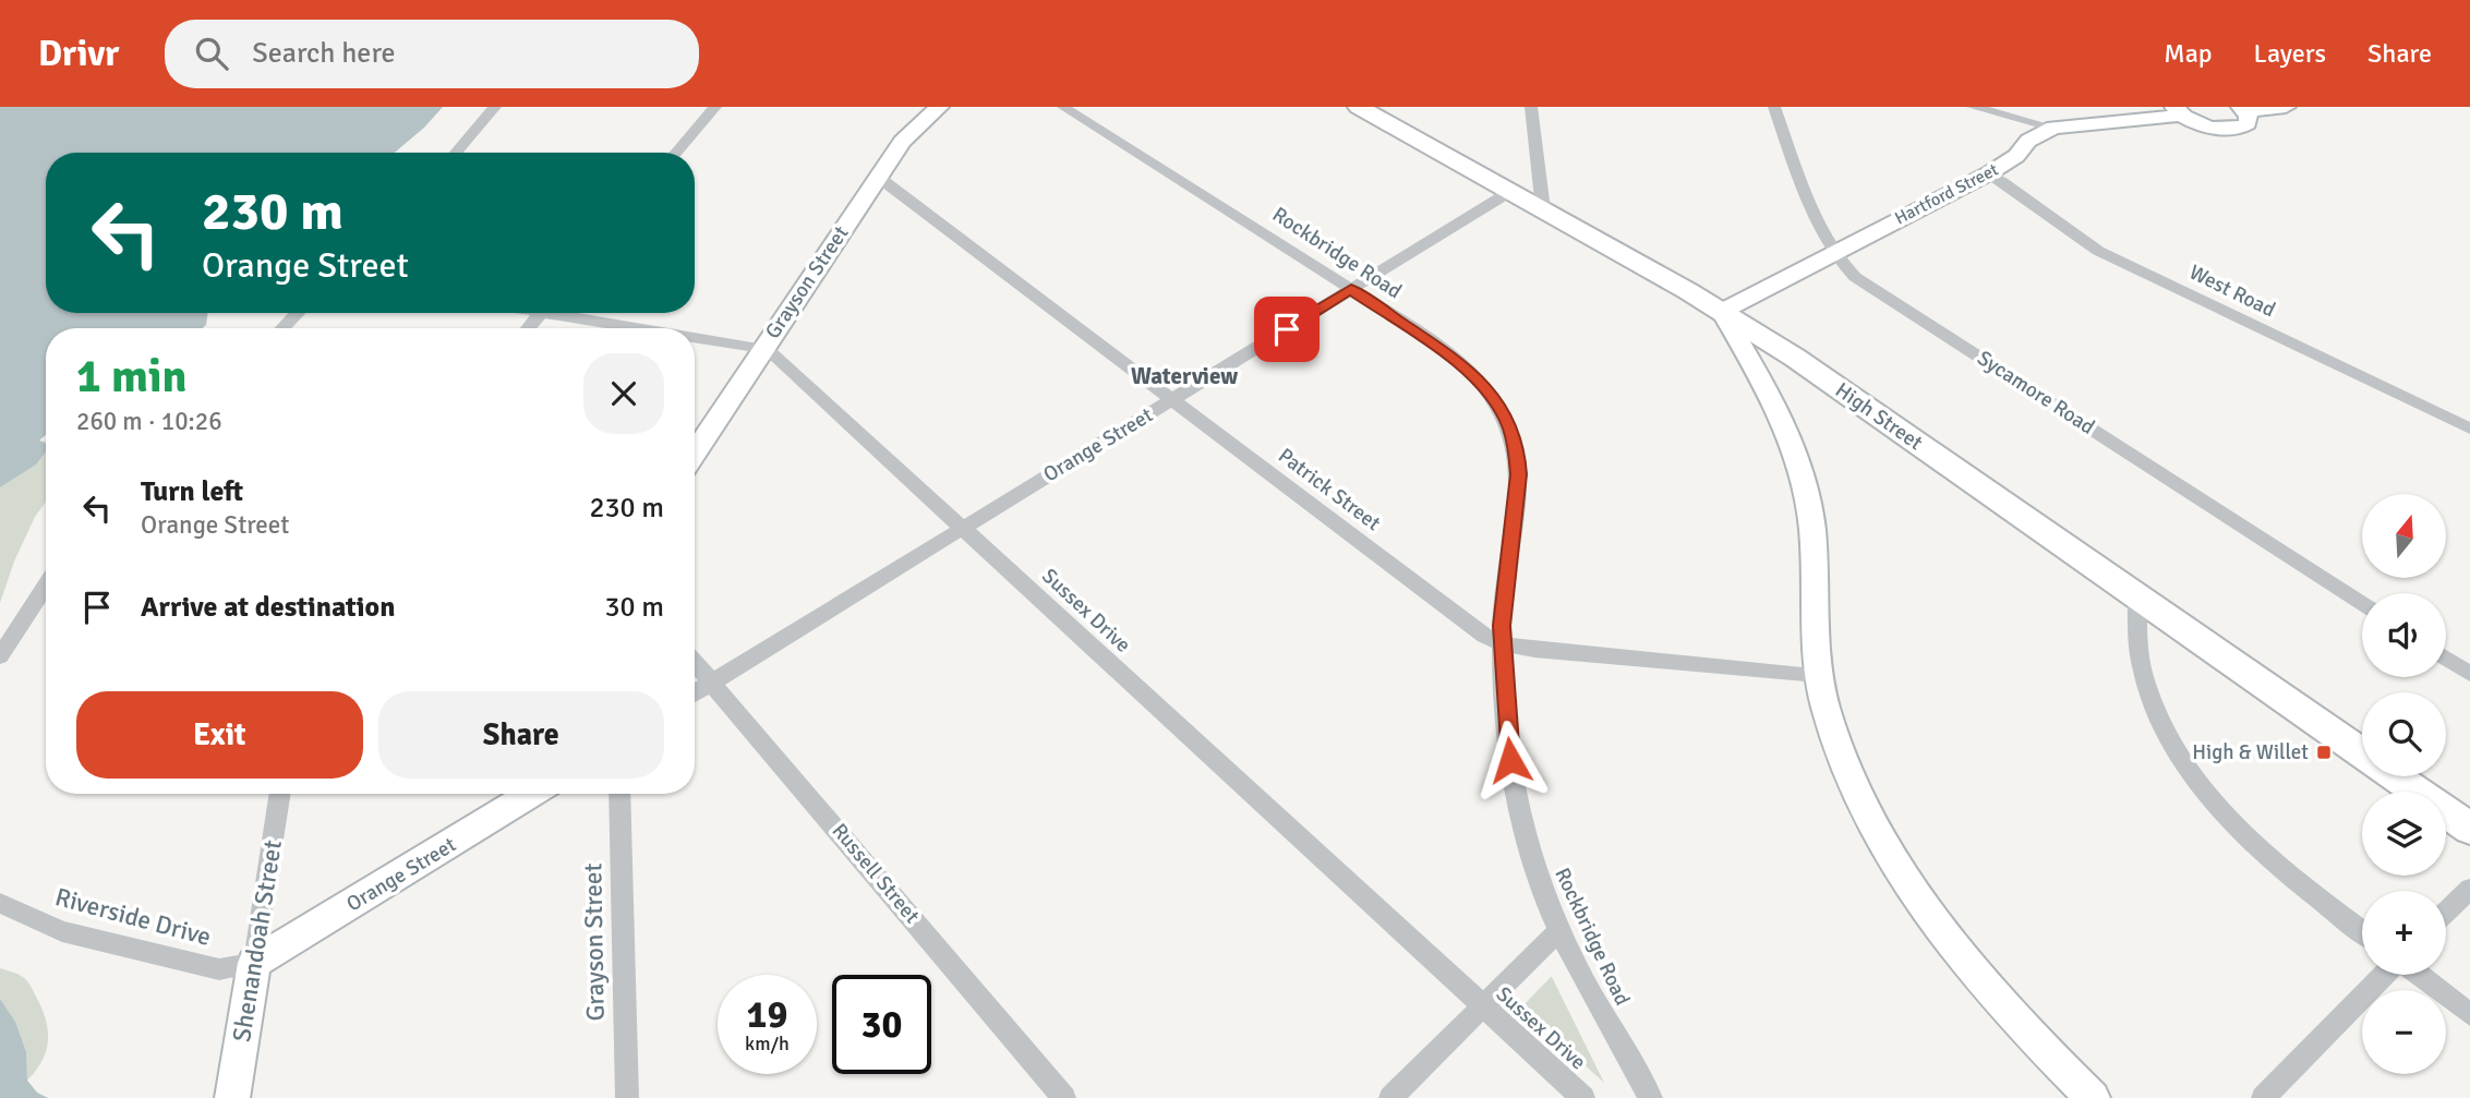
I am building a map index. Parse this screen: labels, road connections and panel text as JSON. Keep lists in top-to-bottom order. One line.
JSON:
{"streets":{"main road":["High Street"],"street":["Hartford Street","Rockbridge Road","Grayson Street","West Road","Sycamore Road","Orange Street","Patrick Street","Sussex Drive","Russell Street","Riverside Drive","Shenandoah Street"]},"crossings":[["Hartford Street","West Road"],["Hartford Street","Sycamore Road"],["Hartford Street","High Street"],["Rockbridge Road","Orange Street"],["Rockbridge Road","Patrick Street"],["Grayson Street","Patrick Street"],["Grayson Street","Sussex Drive"],["High Street","Orange Street"],["Orange Street","Patrick Street"],["Orange Street","Sussex Drive"],["Orange Street","Russell Street"],["Orange Street","Riverside Drive"],["Orange Street","Shenandoah Street"],["Riverside Drive","Shenandoah Street"]],"districts":["Waterview"],"places":{"transit":["High & Willet"]},"north":"top","page":{"header":"Drivr","search":"Search here","nav":["Map","Layers","Share"],"turn":["230 m","Orange Street"],"heading":["1 min","260 m · 10:26"],"list":[{"name":"Turn left","note":"Orange Street","value":"230 m"},{"name":"Arrive at destination","value":"30 m"}],"map_buttons":["+","−"],"buttons":["Exit","Share"],"speed":"19 km/h","limit":"30"}}
